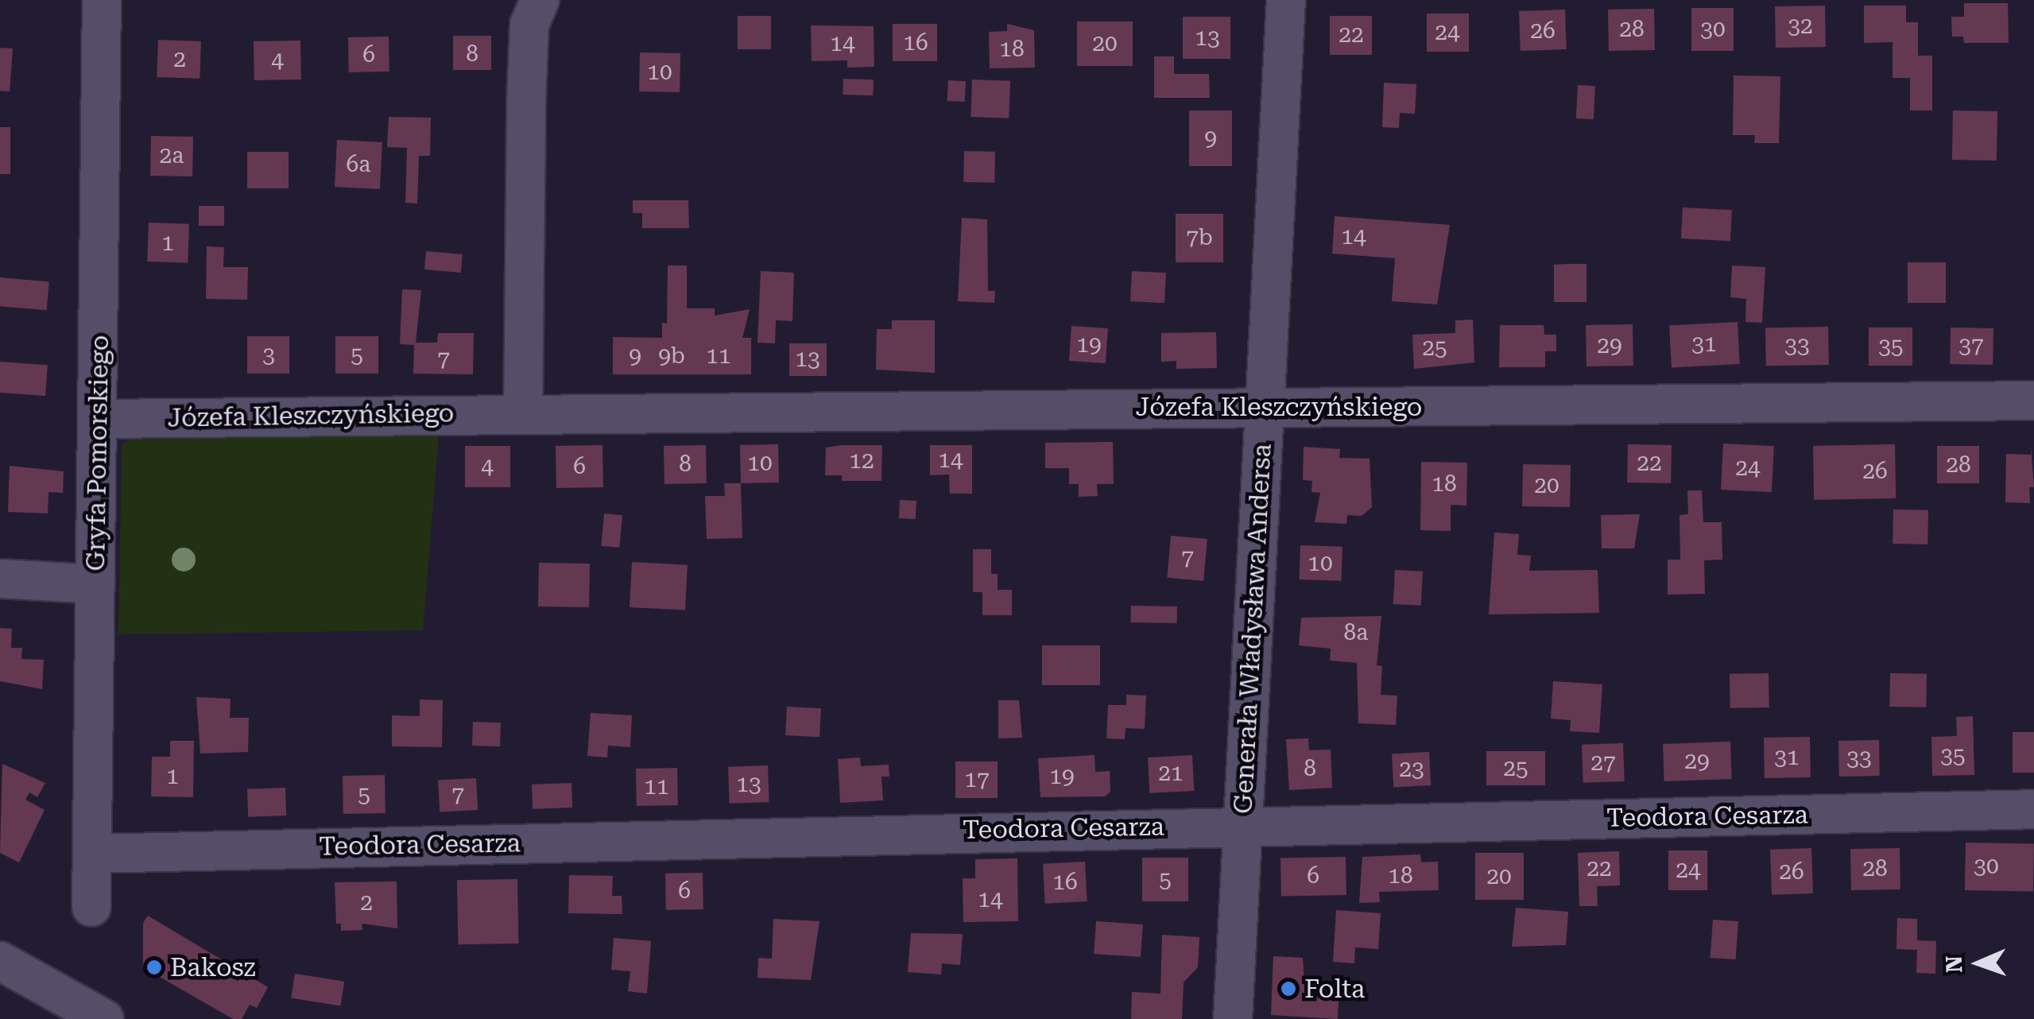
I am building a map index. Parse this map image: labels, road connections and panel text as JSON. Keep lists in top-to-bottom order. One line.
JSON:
{"streets":{"street":["Józefa Kleszczyńskiego","Gryfa Pomorskiego","Generała Władysława Andersa","Teodora Cesarza"]},"crossings":[["Józefa Kleszczyńskiego","Gryfa Pomorskiego"],["Józefa Kleszczyńskiego","Generała Władysława Andersa"],["Gryfa Pomorskiego","Teodora Cesarza"],["Generała Władysława Andersa","Teodora Cesarza"]],"places":["Bakosz","Folta"],"house_numbers":["32","28","30","26","24","22","13","16","14","20","18","8","6","2","4","10","9","2a","6a","14","7b","1","31","19","29","33","37","35","25","3","5","9","9b","11","7","13","14","12","10","22","8","28","4","6","24","26","18","20","7","10","8a","35","31","33","29","27","8","25","23","21","1","19","17","13","11","5","7","30","22","28","24","26","6","18","20","5","16","6","14","2"],"north":"left"}
